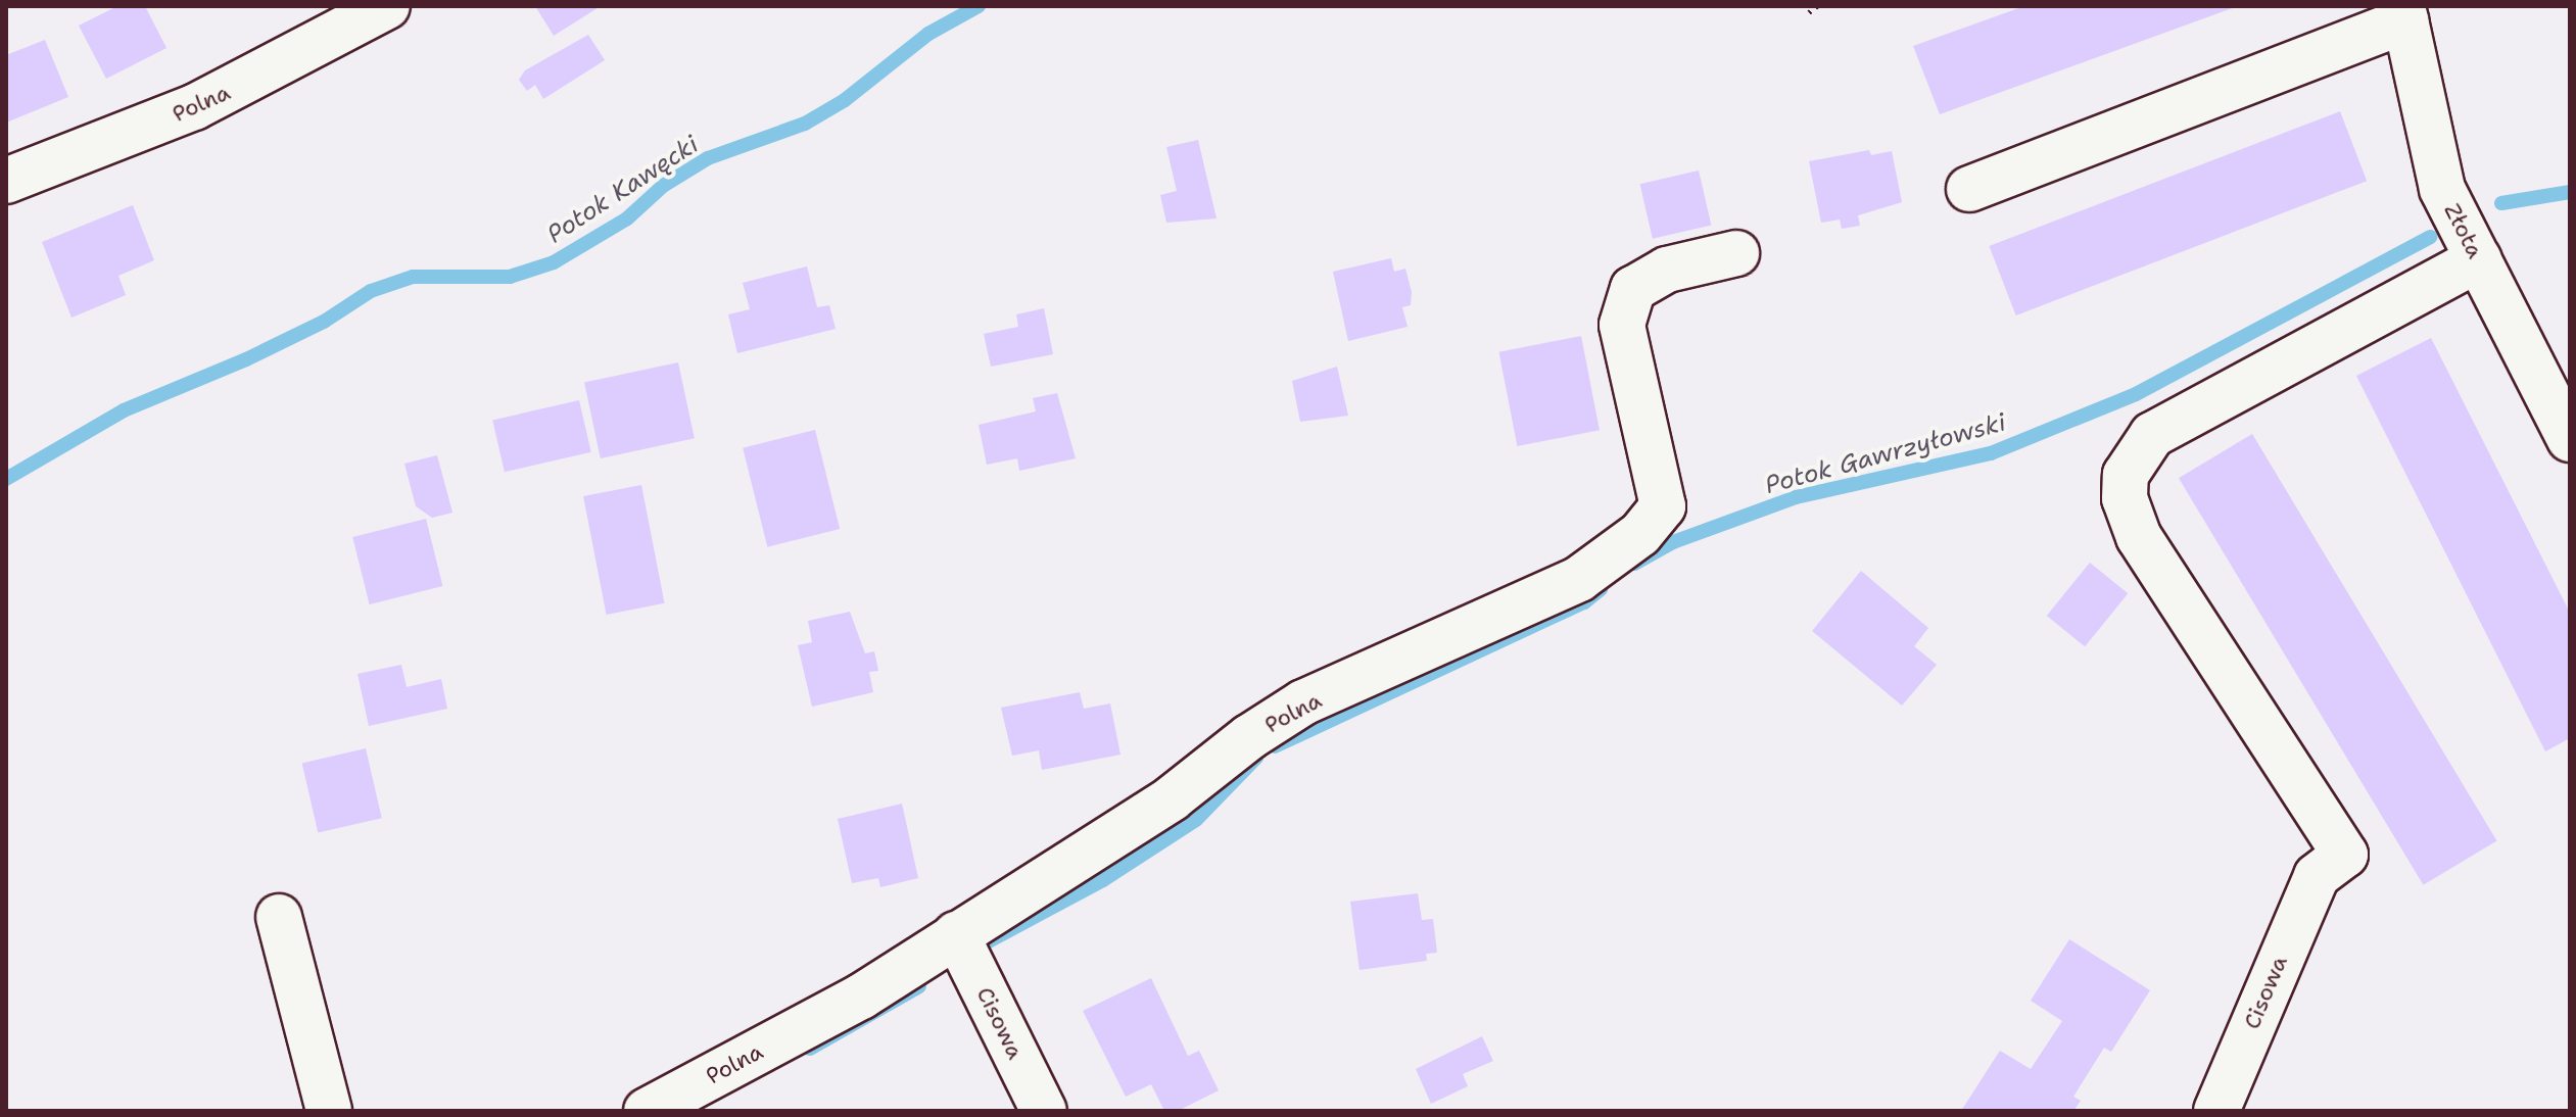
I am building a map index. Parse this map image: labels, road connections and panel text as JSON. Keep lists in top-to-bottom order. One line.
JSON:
{"streets":{"lane":["Polna","Złota","Cisowa"]},"crossings":[["Polna","Cisowa"],["Złota","Cisowa"]],"water":["Potok Kawęcki","Potok Gawrzyłowski"]}
